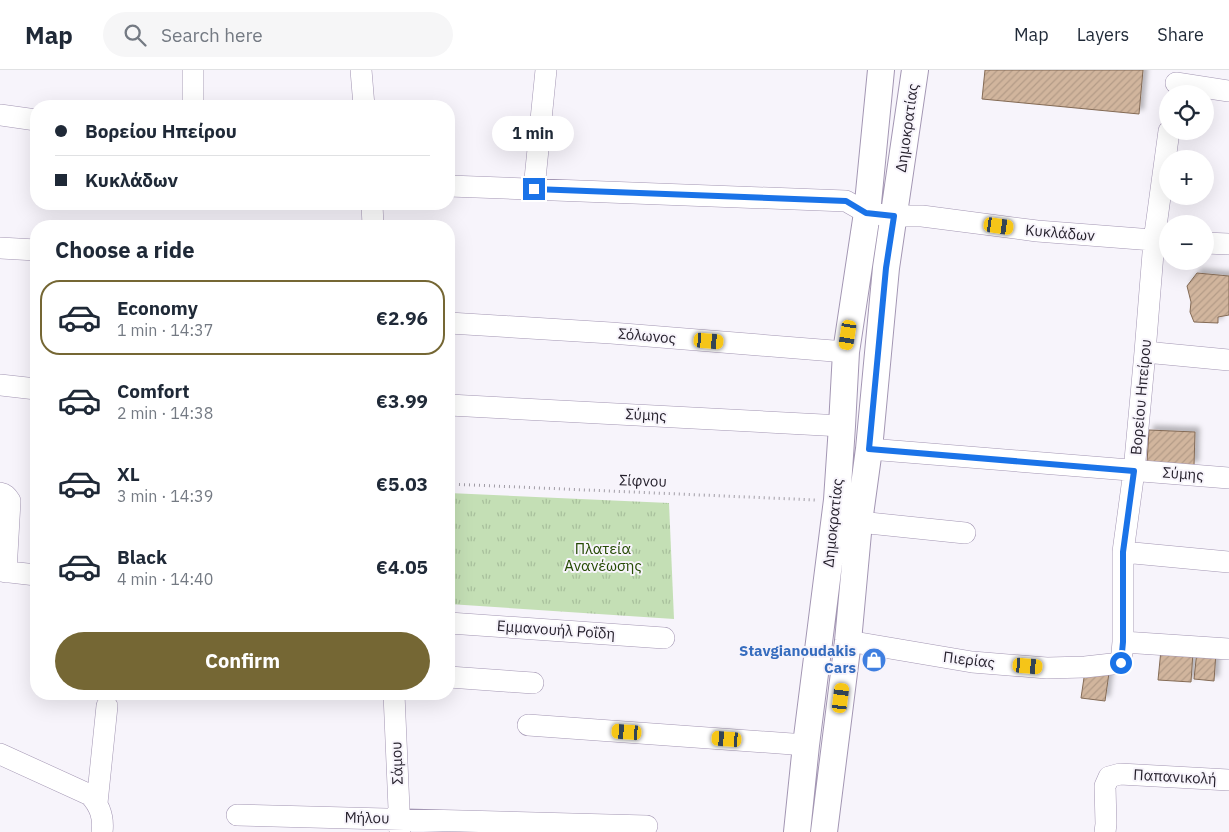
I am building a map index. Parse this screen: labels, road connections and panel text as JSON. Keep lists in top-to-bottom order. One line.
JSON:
{"streets":{"main road":["Δημοκρατίας"],"street":["Κυκλάδων","Σόλωνος","Βορείου Ηπείρου","Σύμης","Εμμανουήλ Ροΐδη","Πιερίας","Σάμου","Παπανικολή","Μήλου"],"path":["Σίφνου"]},"crossings":[["Δημοκρατίας","Κυκλάδων"],["Δημοκρατίας","Σόλωνος"],["Δημοκρατίας","Σύμης"],["Δημοκρατίας","Σίφνου"],["Δημοκρατίας","Πιερίας"],["Βορείου Ηπείρου","Σύμης"],["Βορείου Ηπείρου","Πιερίας"],["Σάμου","Μήλου"]],"parks":["Πλατεία Ανανέωσης"],"places":{"shop":["Stavgianoudakis Cars"]},"page":{"header":"Map","search":"Search here","nav":["Map","Layers","Share"],"map_buttons":["+","−"],"banner":["Βορείου Ηπείρου","Κυκλάδων"],"bubble":"1 min","heading":"Choose a ride","list":[{"name":"Economy","note":"1 min · 14:37","value":"€2.96"},{"name":"Comfort","note":"2 min · 14:38","value":"€3.99"},{"name":"XL","note":"3 min · 14:39","value":"€5.03"},{"name":"Black","note":"4 min · 14:40","value":"€4.05"}],"buttons":"Confirm"}}
